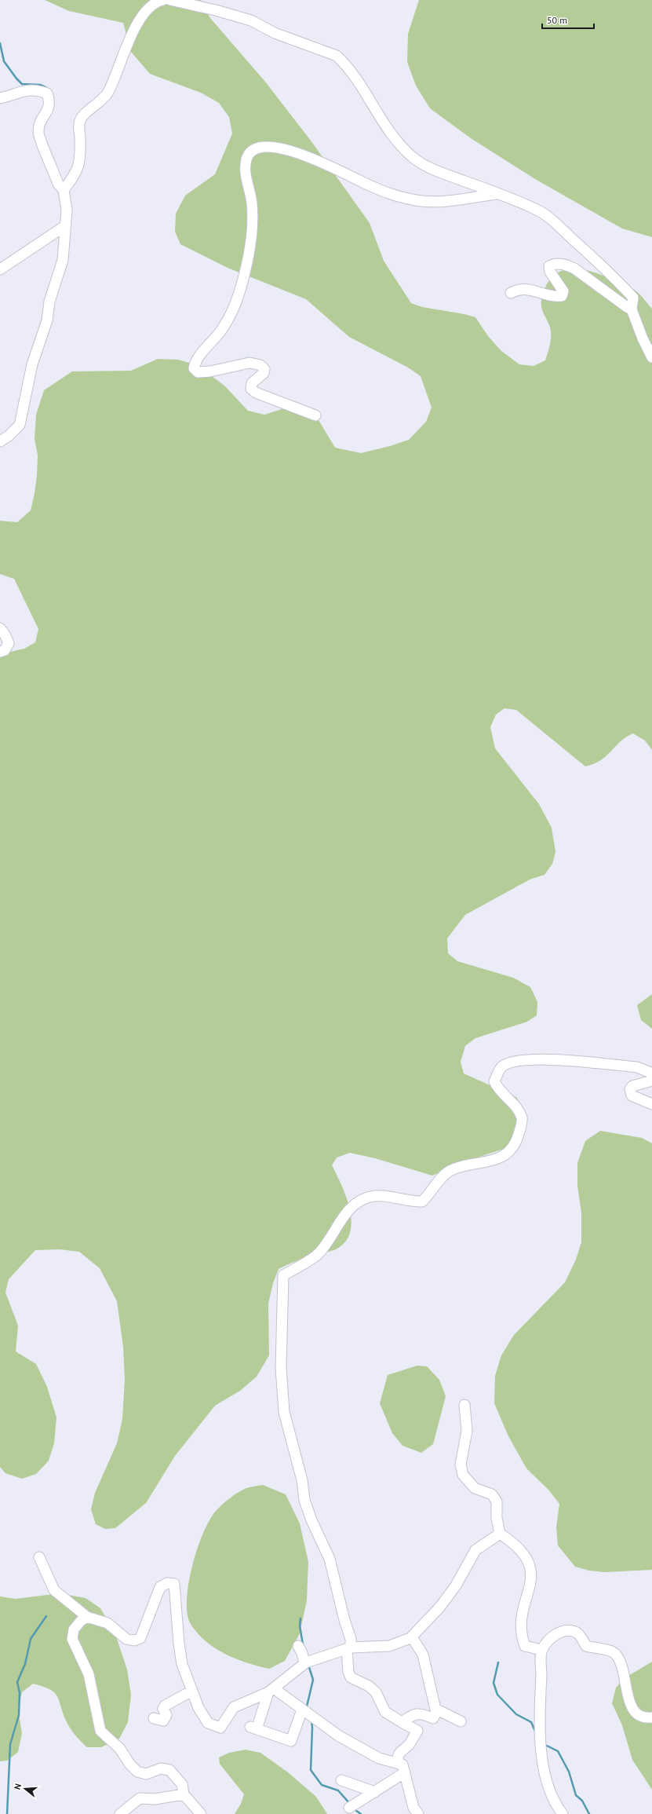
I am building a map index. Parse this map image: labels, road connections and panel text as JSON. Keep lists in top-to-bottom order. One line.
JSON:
{"scale_bar":"50 m","north":"left"}
